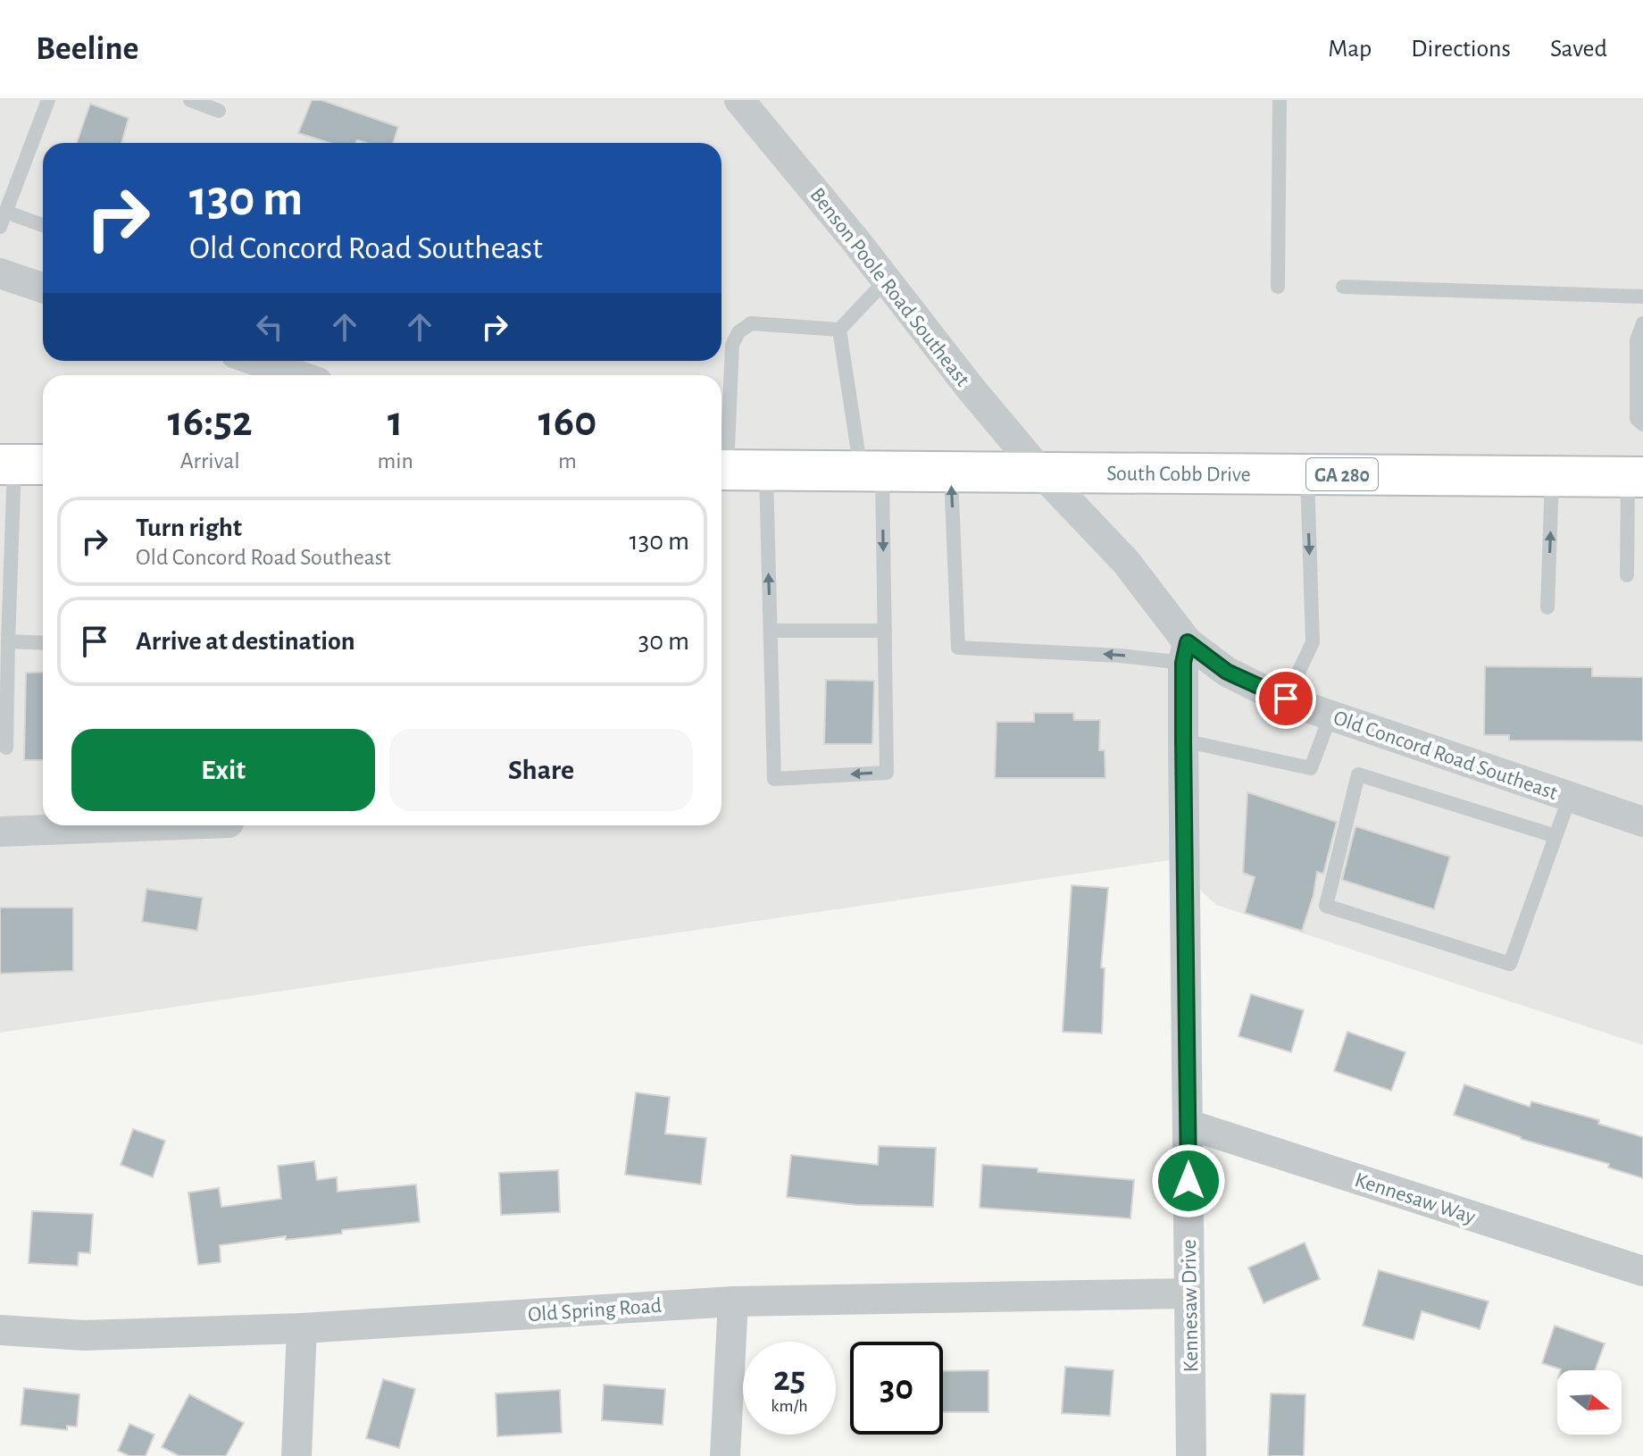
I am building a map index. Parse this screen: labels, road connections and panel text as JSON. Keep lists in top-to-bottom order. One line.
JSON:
{"streets":{"main road":["South Cobb Drive","GA 280"],"street":["Benson Poole Road Southeast","Old Concord Road Southeast","Kennesaw Way","Kennesaw Drive","Old Spring Road"]},"crossings":[["Benson Poole Road Southeast","South Cobb Drive"],["Benson Poole Road Southeast","Old Concord Road Southeast"],["South Cobb Drive","Old Concord Road Southeast"],["Old Concord Road Southeast","Kennesaw Drive"],["Kennesaw Way","Kennesaw Drive"],["Kennesaw Drive","Old Spring Road"]],"north":"right","page":{"header":"Beeline","nav":["Map","Directions","Saved"],"turn":["130 m","Old Concord Road Southeast"],"eta":["16:52","Arrival","1","min","160","m"],"list":[{"name":"Turn right","note":"Old Concord Road Southeast","value":"130 m"},{"name":"Arrive at destination","value":"30 m"}],"buttons":["Exit","Share"],"speed":"25 km/h","limit":"30"}}
